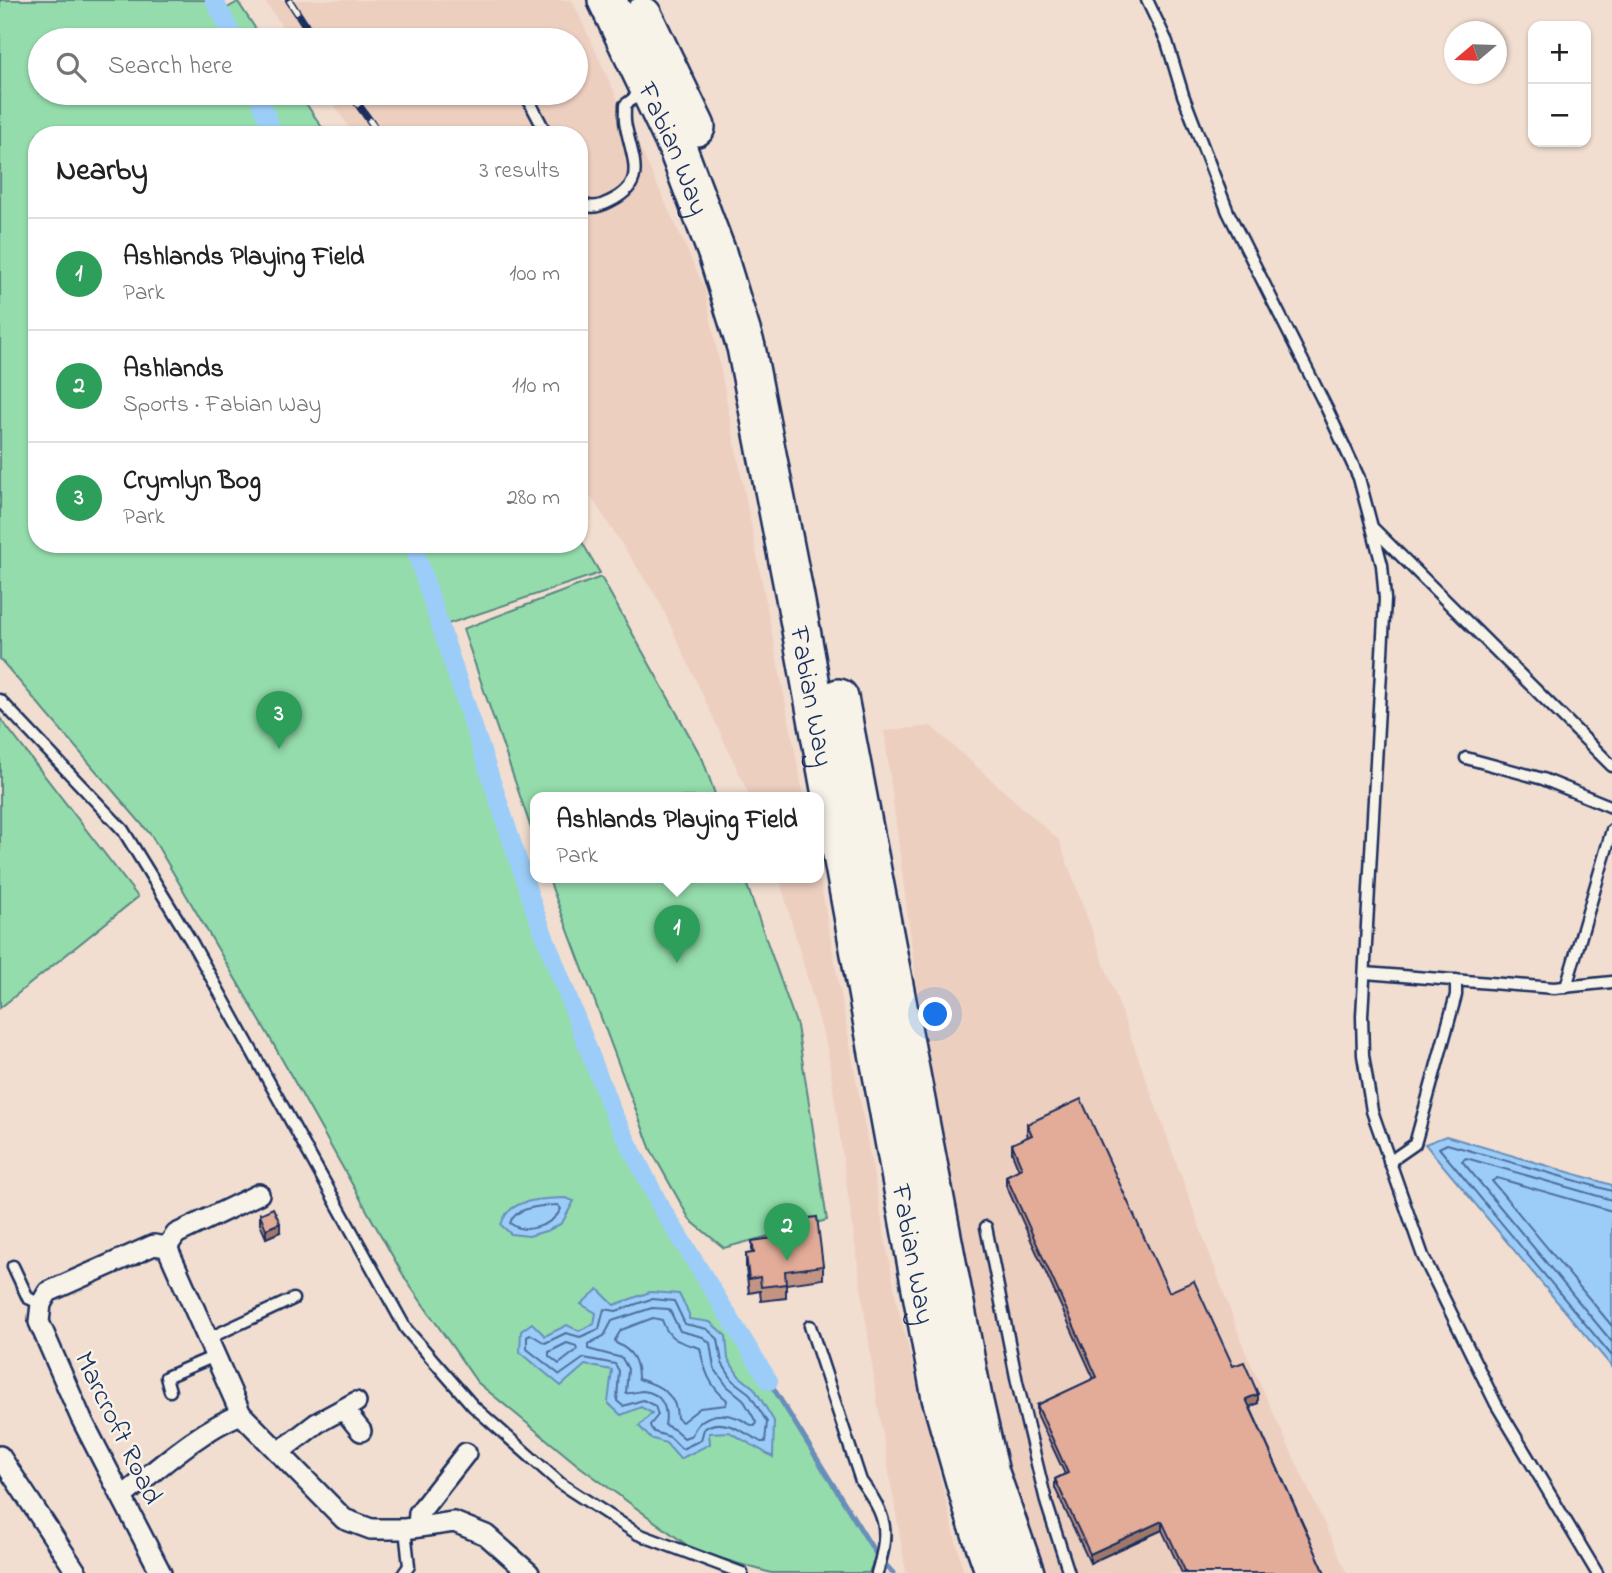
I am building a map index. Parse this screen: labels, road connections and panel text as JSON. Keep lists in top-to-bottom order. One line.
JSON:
{"streets":{"highway":["Fabian Way"],"street":["Marcroft Road"]},"north":"left","page":{"map_buttons":["+","−"],"search":"Search here","heading":["Nearby","3 results"],"list":[{"mark":"1","name":"Ashlands Playing Field","note":"Park","value":"100 m"},{"mark":"2","name":"Ashlands","note":"Sports · Fabian Way","value":"110 m"},{"mark":"3","name":"Crymlyn Bog","note":"Park","value":"280 m"}],"pins":["3","1","2"],"popup":["Ashlands Playing Field","Park"]}}
